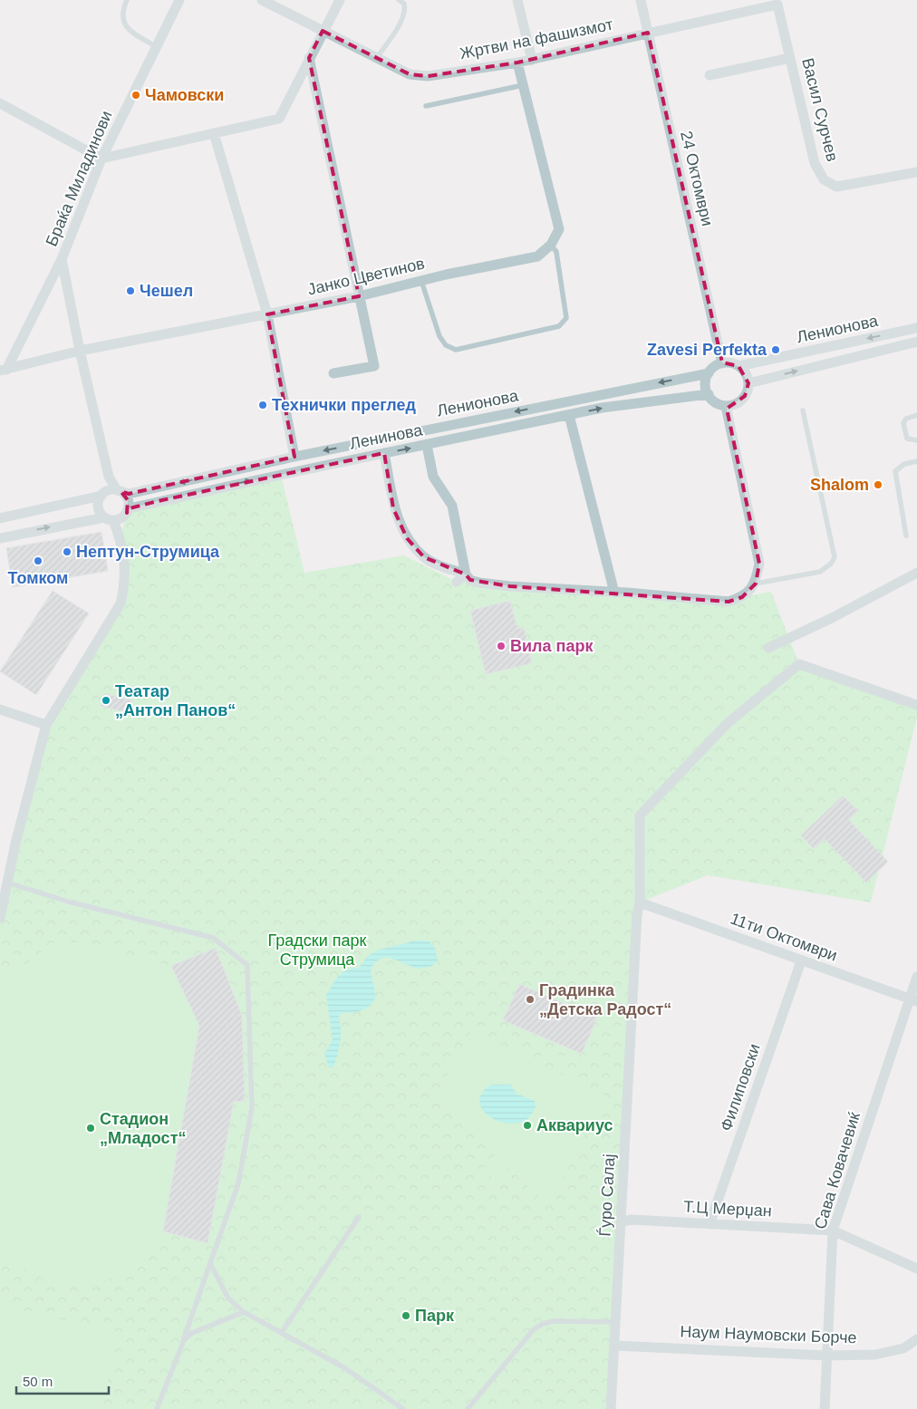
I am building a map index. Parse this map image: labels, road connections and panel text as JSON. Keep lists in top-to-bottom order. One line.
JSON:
{"streets":{"street":["Жртви на фашизмот","Васил Сурчев","Браќа Миладинови","24 Октомври","Јанко Цветинов","Ленионова","Ленинова","11ти Октомври","Филиповски","Сава Ковачевиќ","Ѓуро Салај","Т.Ц Мерџан","Наум Наумовски Борче"]},"crossings":[["Жртви на фашизмот","Васил Сурчев"],["Жртви на фашизмот","24 Октомври"],["Браќа Миладинови","Јанко Цветинов"],["24 Октомври","Ленионова"],["24 Октомври","Ленинова"],["Ленионова","Ленинова"],["11ти Октомври","Филиповски"],["11ти Октомври","Сава Ковачевиќ"],["11ти Октомври","Ѓуро Салај"],["Филиповски","Т.Ц Мерџан"],["Сава Ковачевиќ","Т.Ц Мерџан"],["Сава Ковачевиќ","Наум Наумовски Борче"],["Ѓуро Салај","Т.Ц Мерџан"],["Ѓуро Салај","Наум Наумовски Борче"]],"one_way":["Ленионова","Ленинова"],"parks":["Градски парк Струмица"],"places":["Чамовски","Чешел","Zavesi Perfekta","Технички преглед","Shalom","Нептун-Струмица","Томком","Вила парк","Театар „Антон Панов“","Градинка „Детска Радост“","Аквариус","Стадион „Младост“","Парк"],"scale_bar":"50 m"}
